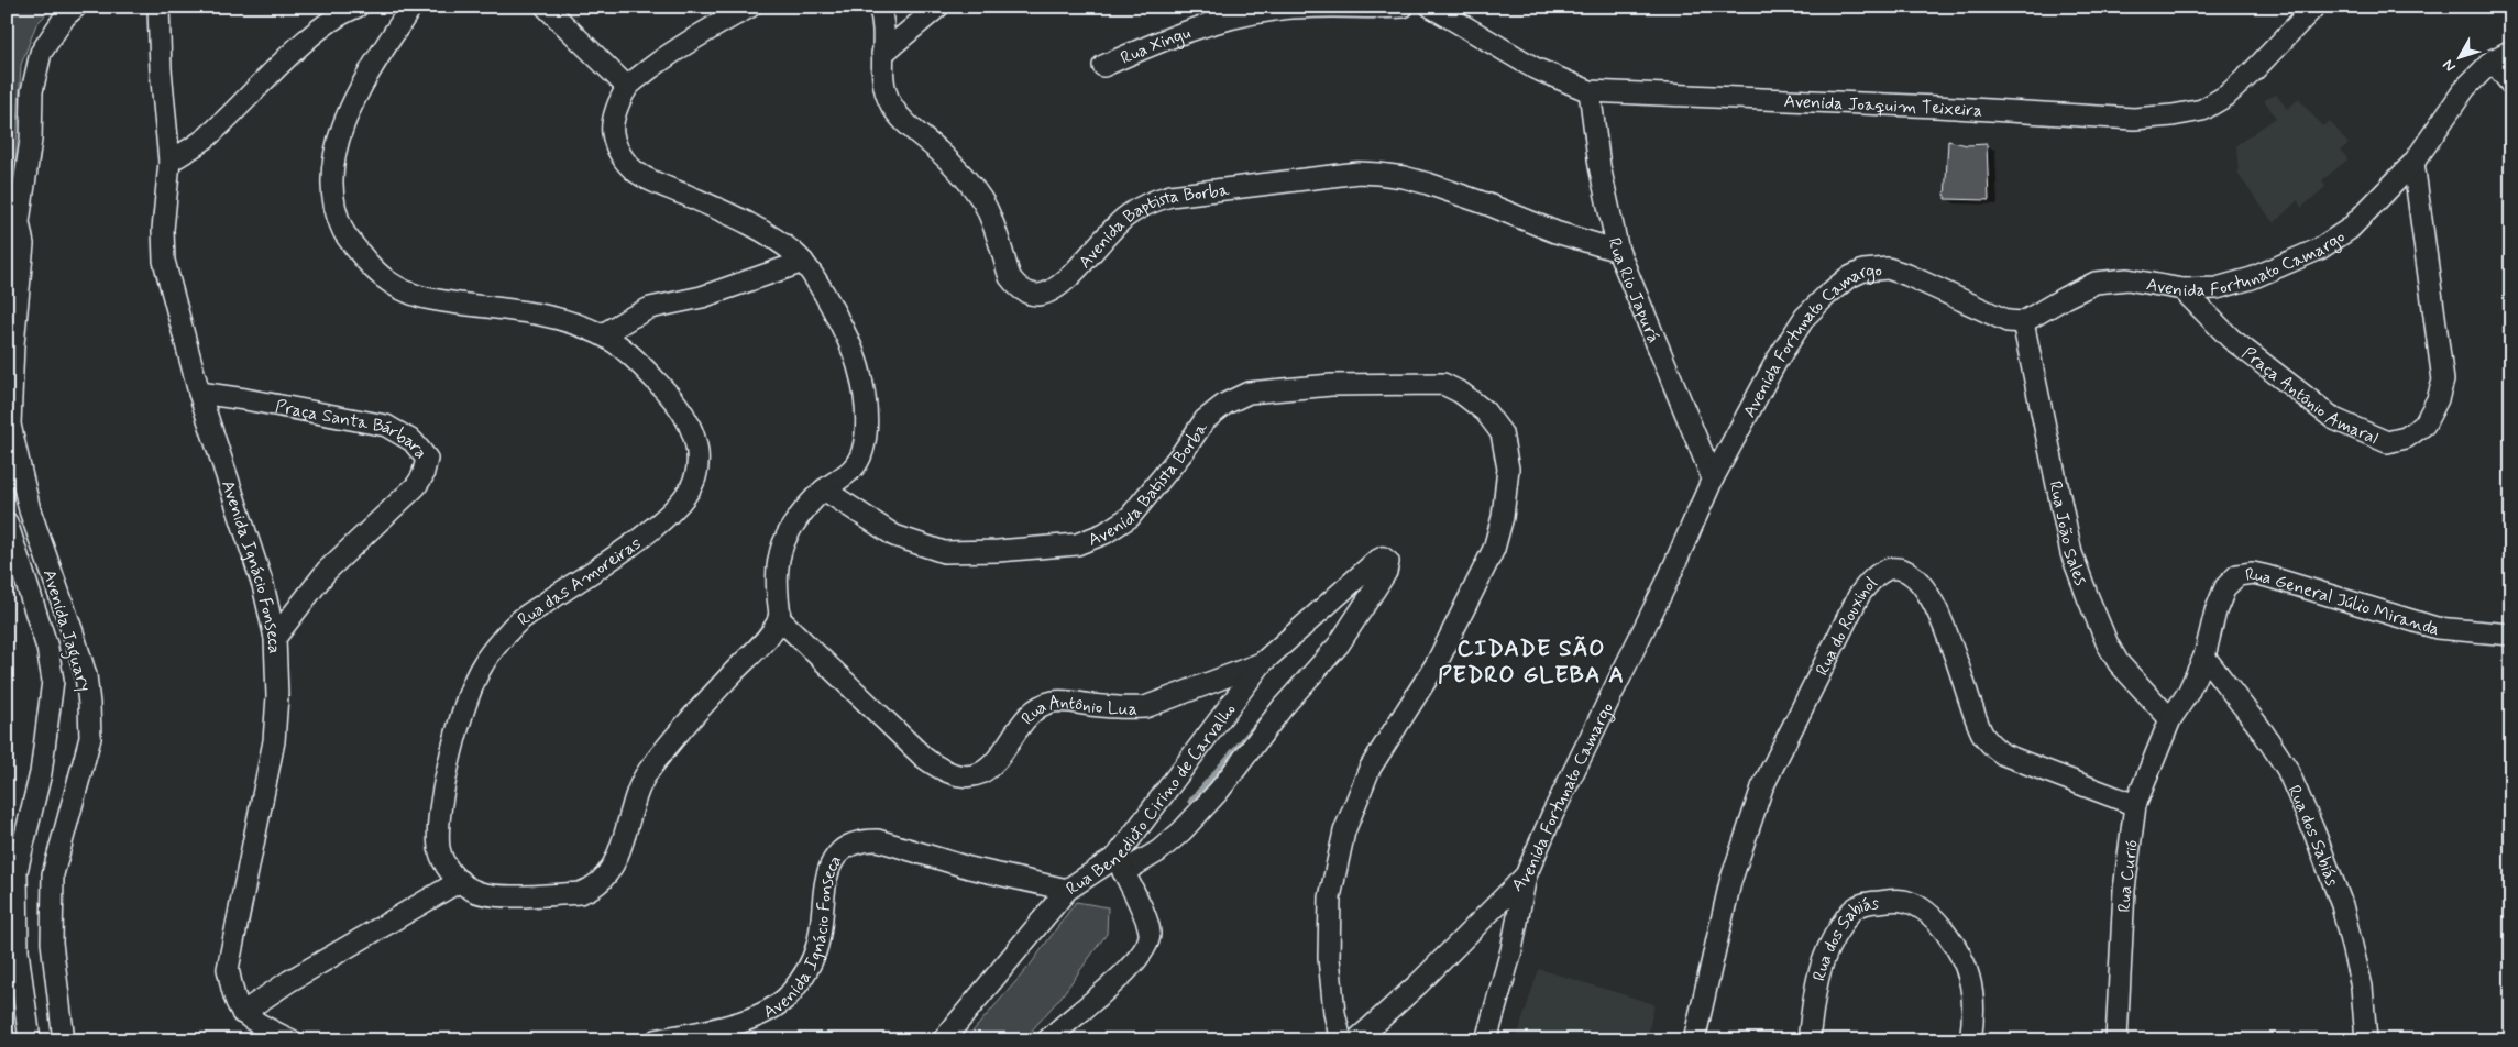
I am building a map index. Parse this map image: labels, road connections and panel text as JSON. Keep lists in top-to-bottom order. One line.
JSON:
{"streets":{"street":["Rua Xingu","Avenida Joaquim Teixeira","Avenida Baptista Borba","Avenida Fortunato Camargo","Rua Rio Japurá","Praça Antônio Amaral","Praça Santa Bárbara","Avenida Batista Borba","Rua João Sales","Avenida Ignácio Fonseca","Rua das Amoreiras","Rua General Júlio Miranda","Rua do Rouxinol","Avenida Jaguary","Rua Antônio Lua","Rua Benedicto Cirino de Carvalho","Rua dos Sabiás","Rua Curió"]},"crossings":[["Avenida Joaquim Teixeira","Rua Rio Japurá"],["Avenida Baptista Borba","Rua Rio Japurá"],["Avenida Fortunato Camargo","Rua Rio Japurá"],["Avenida Fortunato Camargo","Praça Antônio Amaral"],["Avenida Fortunato Camargo","Rua João Sales"],["Praça Santa Bárbara","Avenida Ignácio Fonseca"],["Rua João Sales","Rua General Júlio Miranda"],["Rua João Sales","Rua Curió"],["Avenida Ignácio Fonseca","Rua Benedicto Cirino de Carvalho"],["Rua das Amoreiras","Rua Antônio Lua"],["Rua General Júlio Miranda","Rua dos Sabiás"],["Rua General Júlio Miranda","Rua Curió"],["Rua do Rouxinol","Rua Curió"],["Rua Antônio Lua","Rua Benedicto Cirino de Carvalho"]],"districts":["CIDADE SÃO PEDRO GLEBA A"],"north":"bottom left"}
